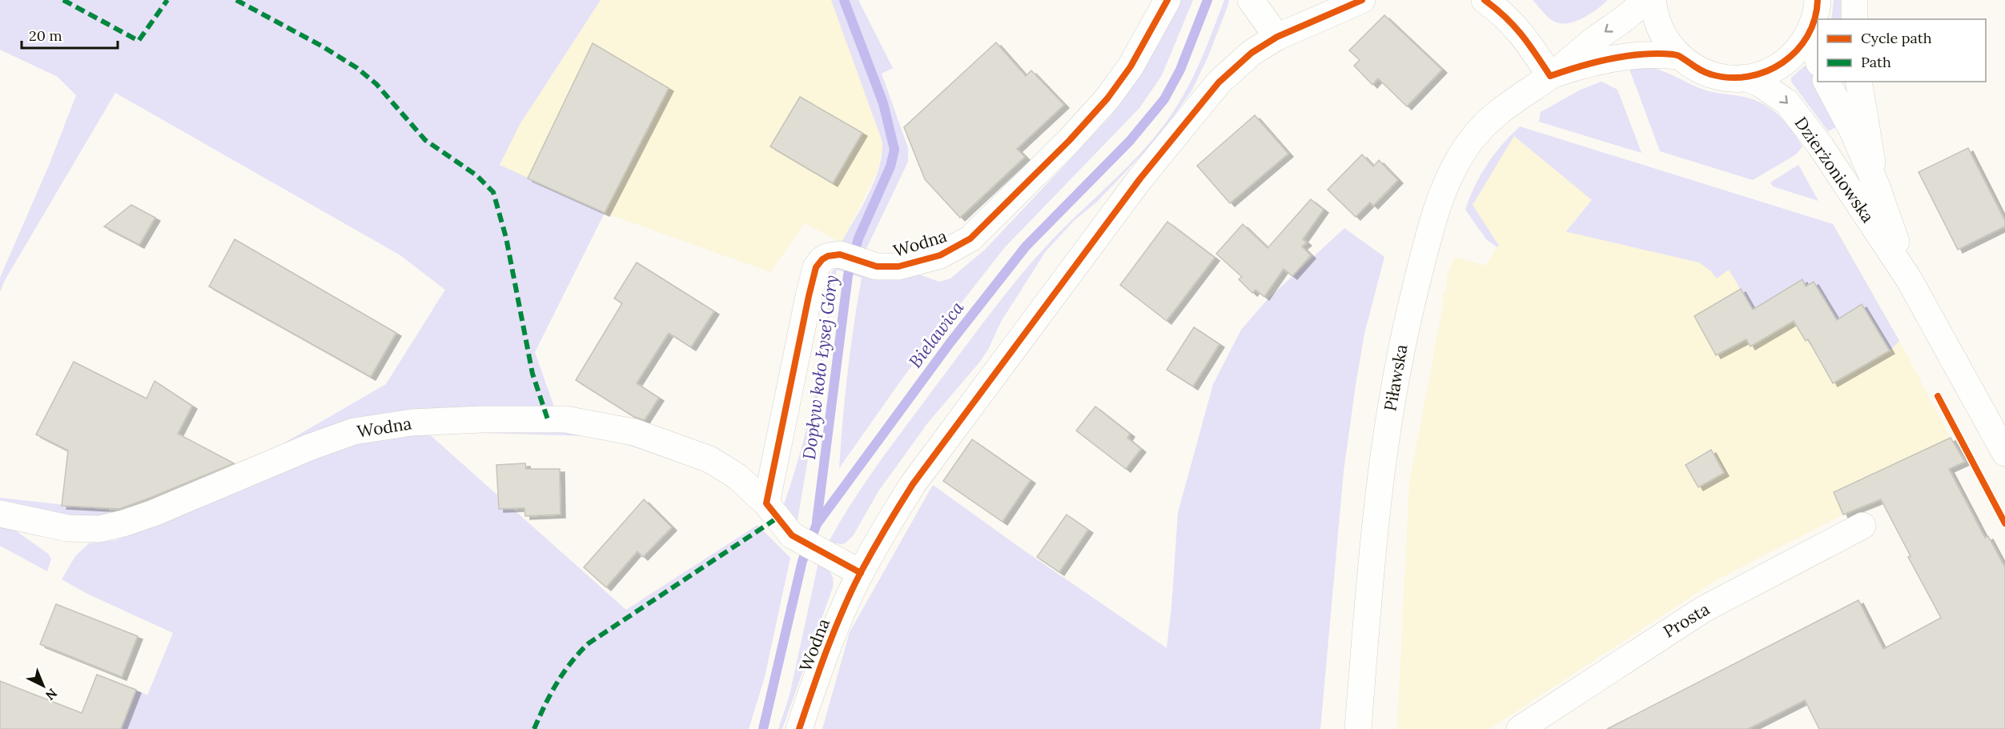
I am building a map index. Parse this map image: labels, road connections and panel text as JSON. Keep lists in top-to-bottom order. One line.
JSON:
{"streets":{"street":["Dzierżoniowska","Wodna","Piławska","Prosta"]},"water":["Bielawica","Dopływ koło Łysej Góry"],"legend":["Cycle path","Path"],"scale_bar":"20 m","north":"bottom right"}
